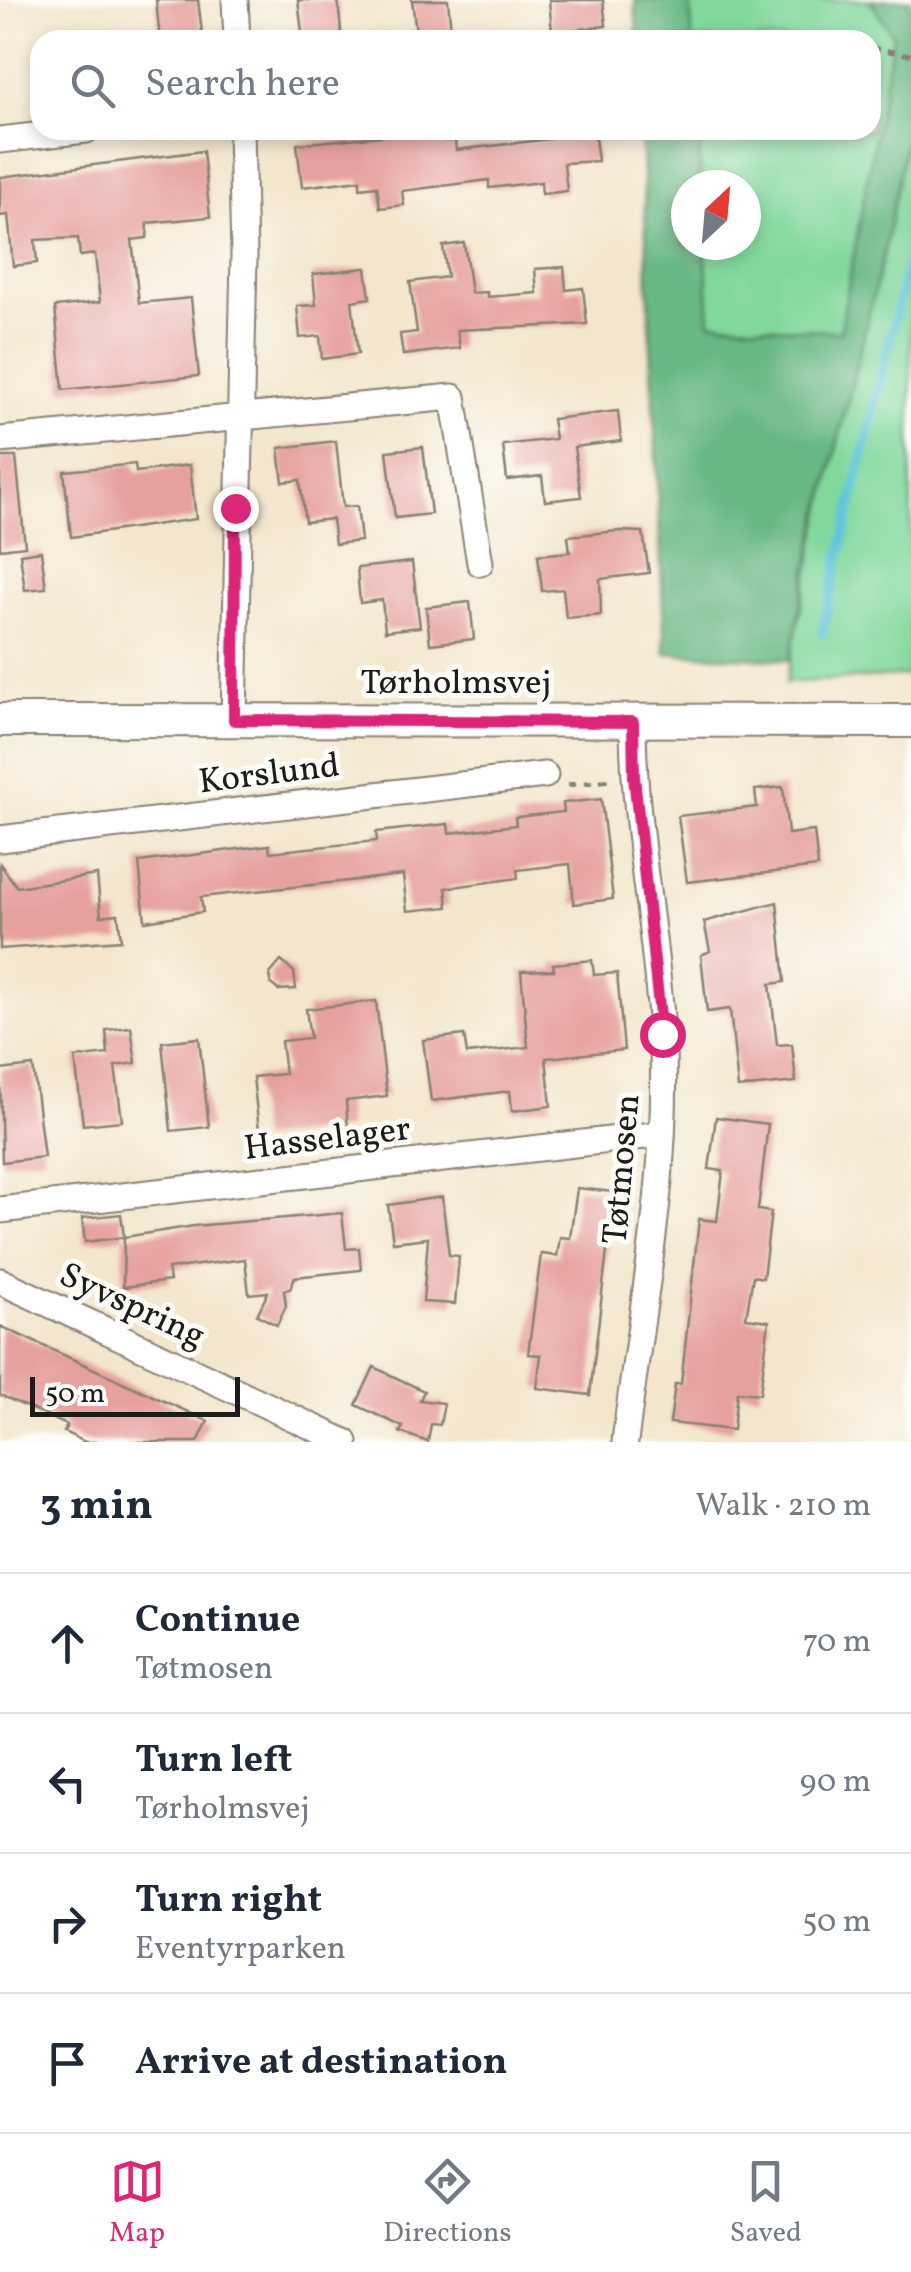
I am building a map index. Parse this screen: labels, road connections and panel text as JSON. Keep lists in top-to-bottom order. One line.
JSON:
{"streets":{"street":["Tørholmsvej","Korslund","Hasselager","Tøtmosen","Syvspring"]},"crossings":[["Tørholmsvej","Tøtmosen"],["Hasselager","Tøtmosen"]],"scale_bar":"50 m","north":"top right","page":{"search":"Search here","scale":"50 m","heading":["3 min","Walk · 210 m"],"list":[["Continue","Tøtmosen","70 m"],["Turn left","Tørholmsvej","90 m"],["Turn right","Eventyrparken","50 m"],"Arrive at destination"],"nav":["Map","Directions","Saved"]}}
